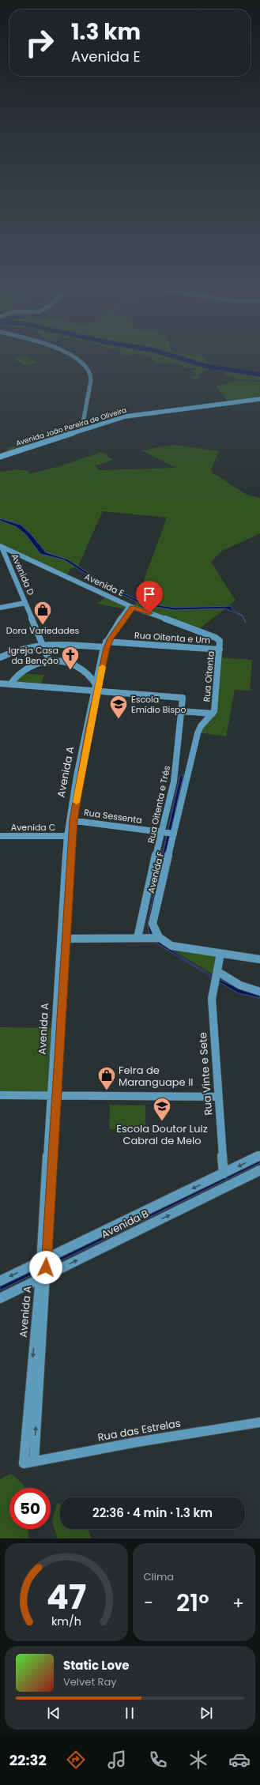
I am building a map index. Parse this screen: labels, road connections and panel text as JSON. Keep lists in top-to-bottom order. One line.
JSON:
{"streets":{"main road":["Avenida João Pereira de Oliveira"],"street":["Avenida D","Avenida E","Rua Oitenta e Um","Rua Oitenta","Avenida A","Rua Oitenta e Três","Rua Sessenta","Avenida C","Avenida F","Rua Vinte e Sete","Avenida B","Rua das Estrelas"]},"crossings":[["Avenida D","Avenida E"],["Avenida D","Rua Oitenta e Um"],["Avenida E","Rua Oitenta"],["Avenida E","Avenida A"],["Rua Oitenta e Um","Rua Oitenta"],["Rua Oitenta e Um","Avenida A"],["Rua Oitenta","Avenida F"],["Avenida A","Rua Oitenta e Três"],["Avenida A","Rua Sessenta"],["Avenida A","Avenida C"],["Avenida A","Avenida B"],["Avenida A","Rua das Estrelas"],["Rua Oitenta e Três","Rua Sessenta"],["Rua Vinte e Sete","Avenida B"]],"places":{"shop":["Dora Variedades","Feira de Maranguape II"],"church":["Igreja Casa da Benção"],"school or university":["Escola Emídio Bispo","Escola Doutor Luiz Cabral de Melo"]},"page":{"turn":["1.3 km","Avenida E"],"limit":"50","trip":"22:36 · 4 min · 1.3 km","tile":"Clima","heat":["−","21°","+"],"song":["Static Love","Velvet Ray"],"tabs":"22:32","gauge":["47","km/h"]}}
